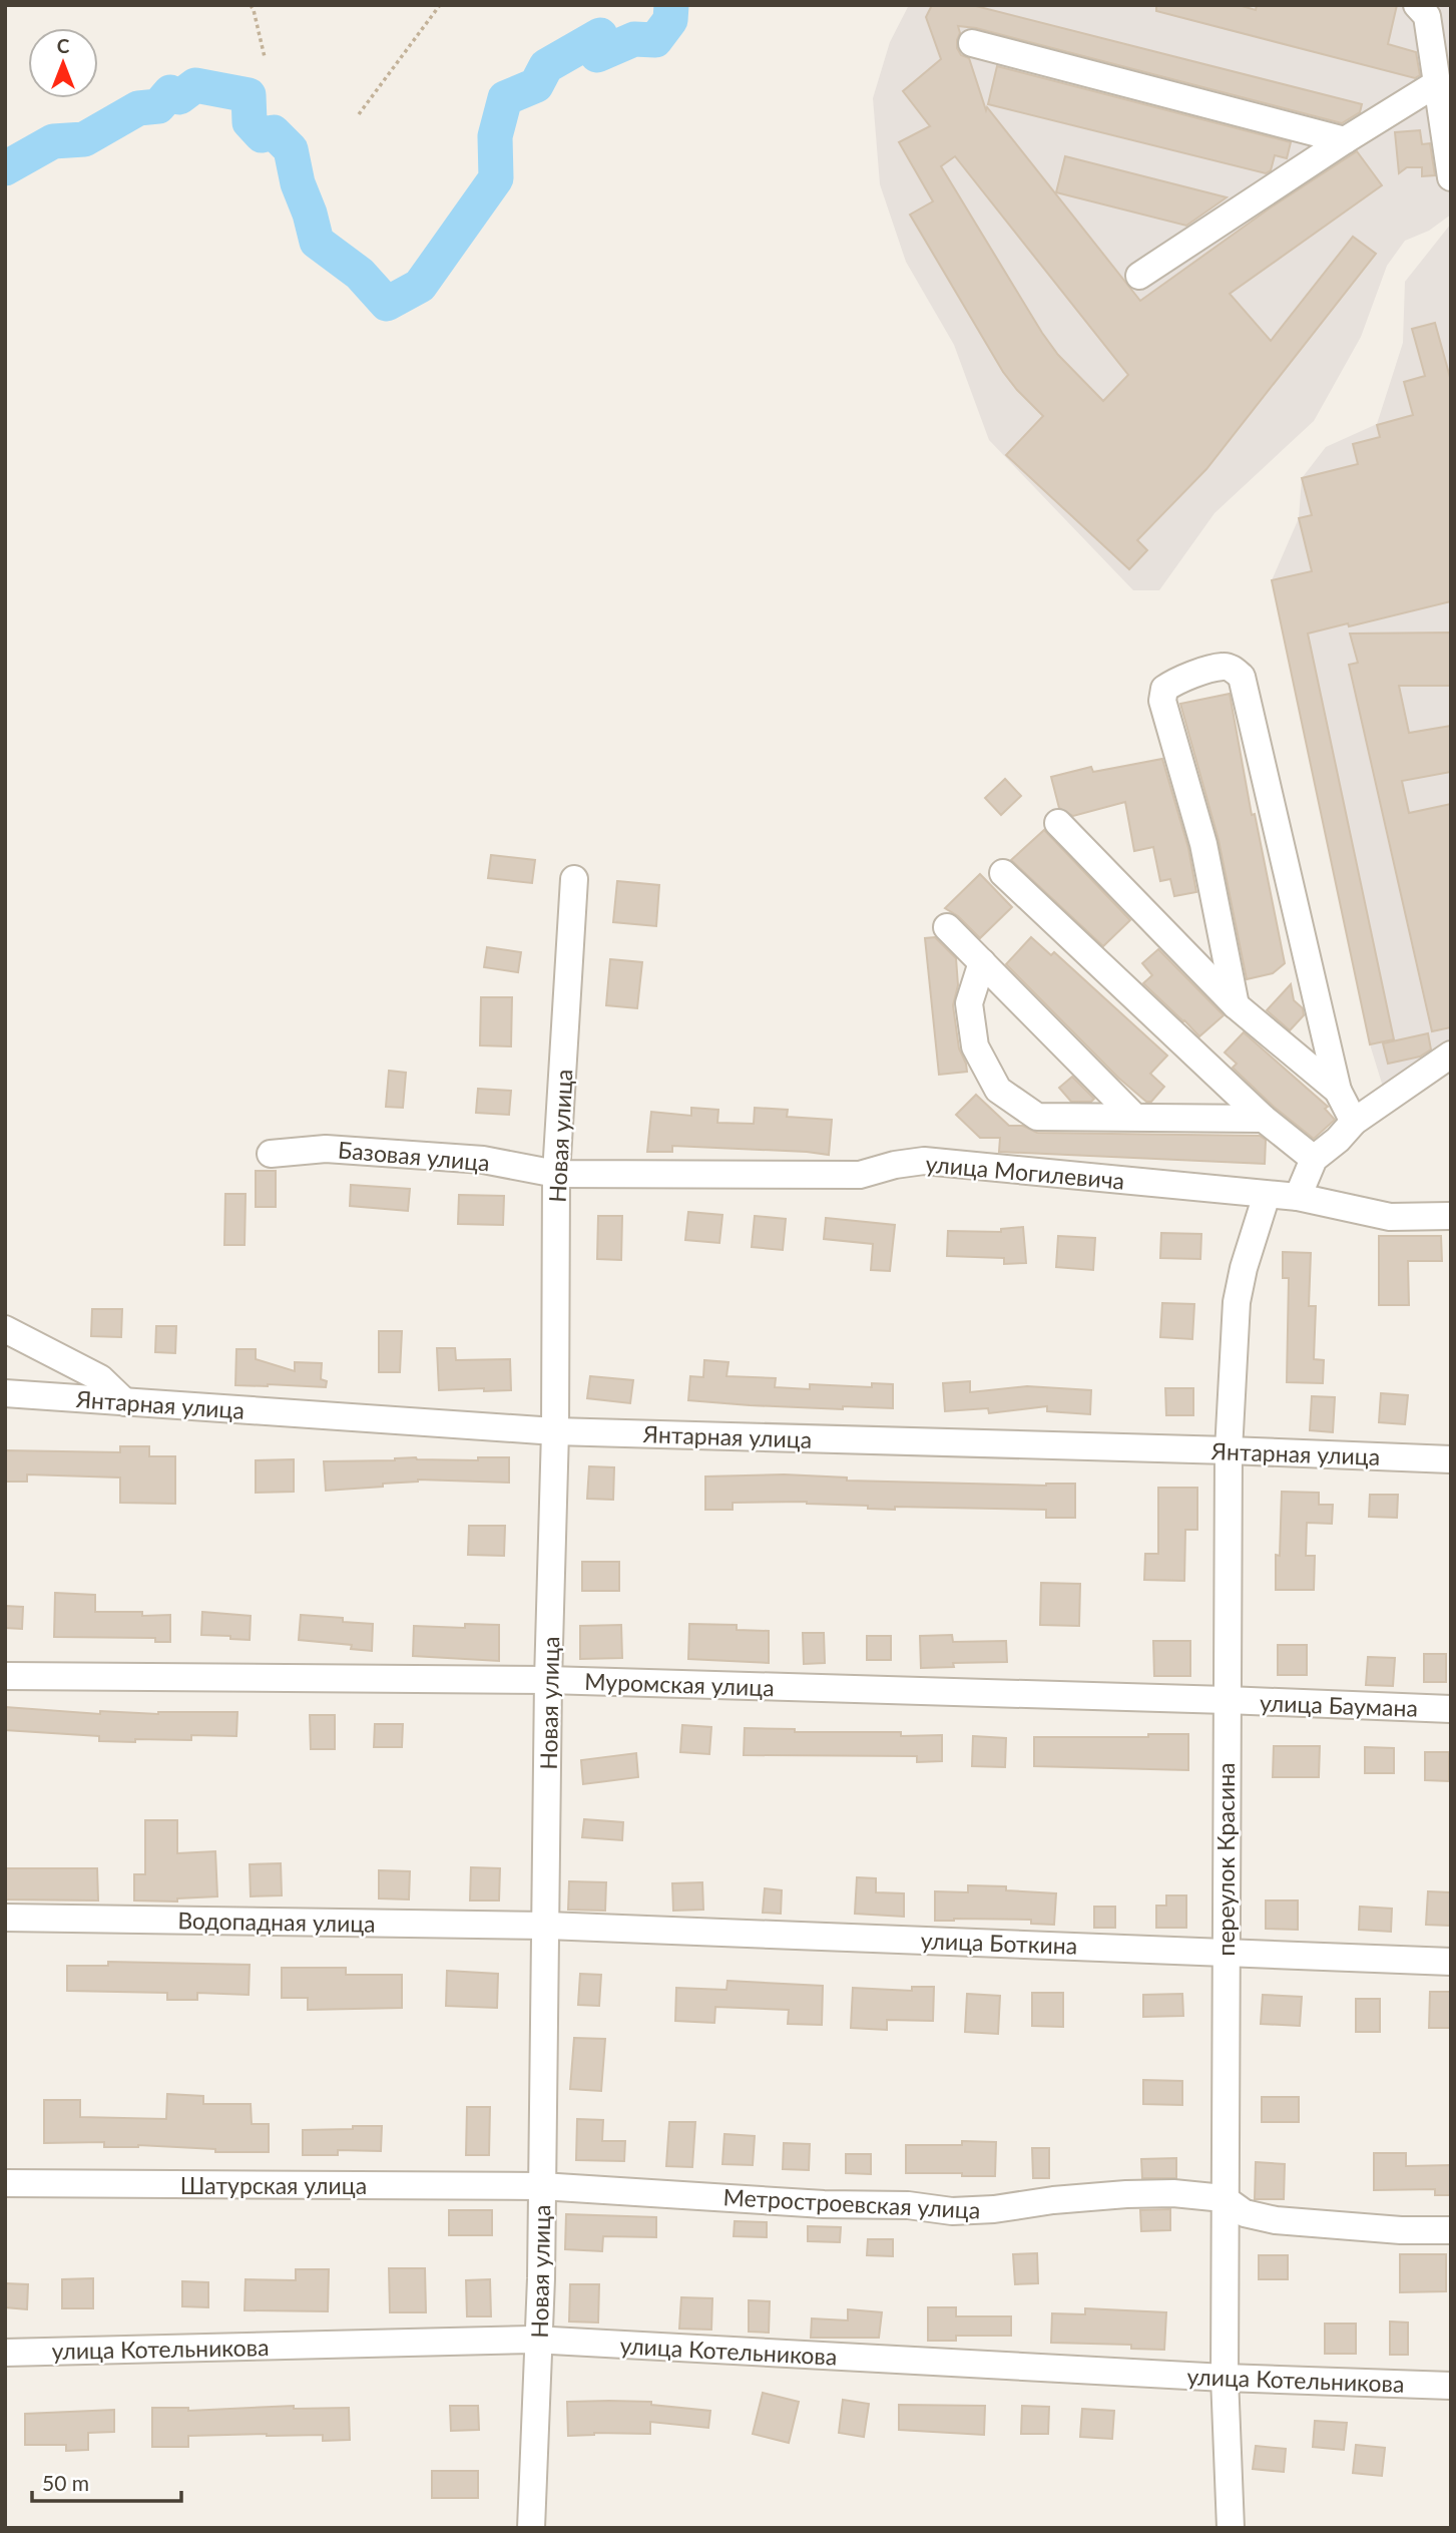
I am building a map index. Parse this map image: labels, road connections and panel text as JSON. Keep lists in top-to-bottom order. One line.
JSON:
{"streets":{"street":["Новая улица","Базовая улица","улица Могилевича","Янтарная улица","Муромская улица","улица Баумана","переулок Красина","Водопадная улица","улица Боткина","Шатурская улица","Метростроевская улица","улица Котельникова"]},"crossings":[["Новая улица","Базовая улица"],["Новая улица","улица Могилевича"],["Новая улица","Янтарная улица"],["Новая улица","Муромская улица"],["Новая улица","Водопадная улица"],["Новая улица","улица Боткина"],["Новая улица","Шатурская улица"],["Новая улица","Метростроевская улица"],["Новая улица","улица Котельникова"],["Базовая улица","улица Могилевича"],["улица Могилевича","переулок Красина"],["Янтарная улица","переулок Красина"],["Муромская улица","улица Баумана"],["Муромская улица","переулок Красина"],["улица Баумана","переулок Красина"],["переулок Красина","улица Боткина"],["переулок Красина","Метростроевская улица"],["переулок Красина","улица Котельникова"],["Водопадная улица","улица Боткина"],["Шатурская улица","Метростроевская улица"]],"scale_bar":"50 m","north":"top"}
